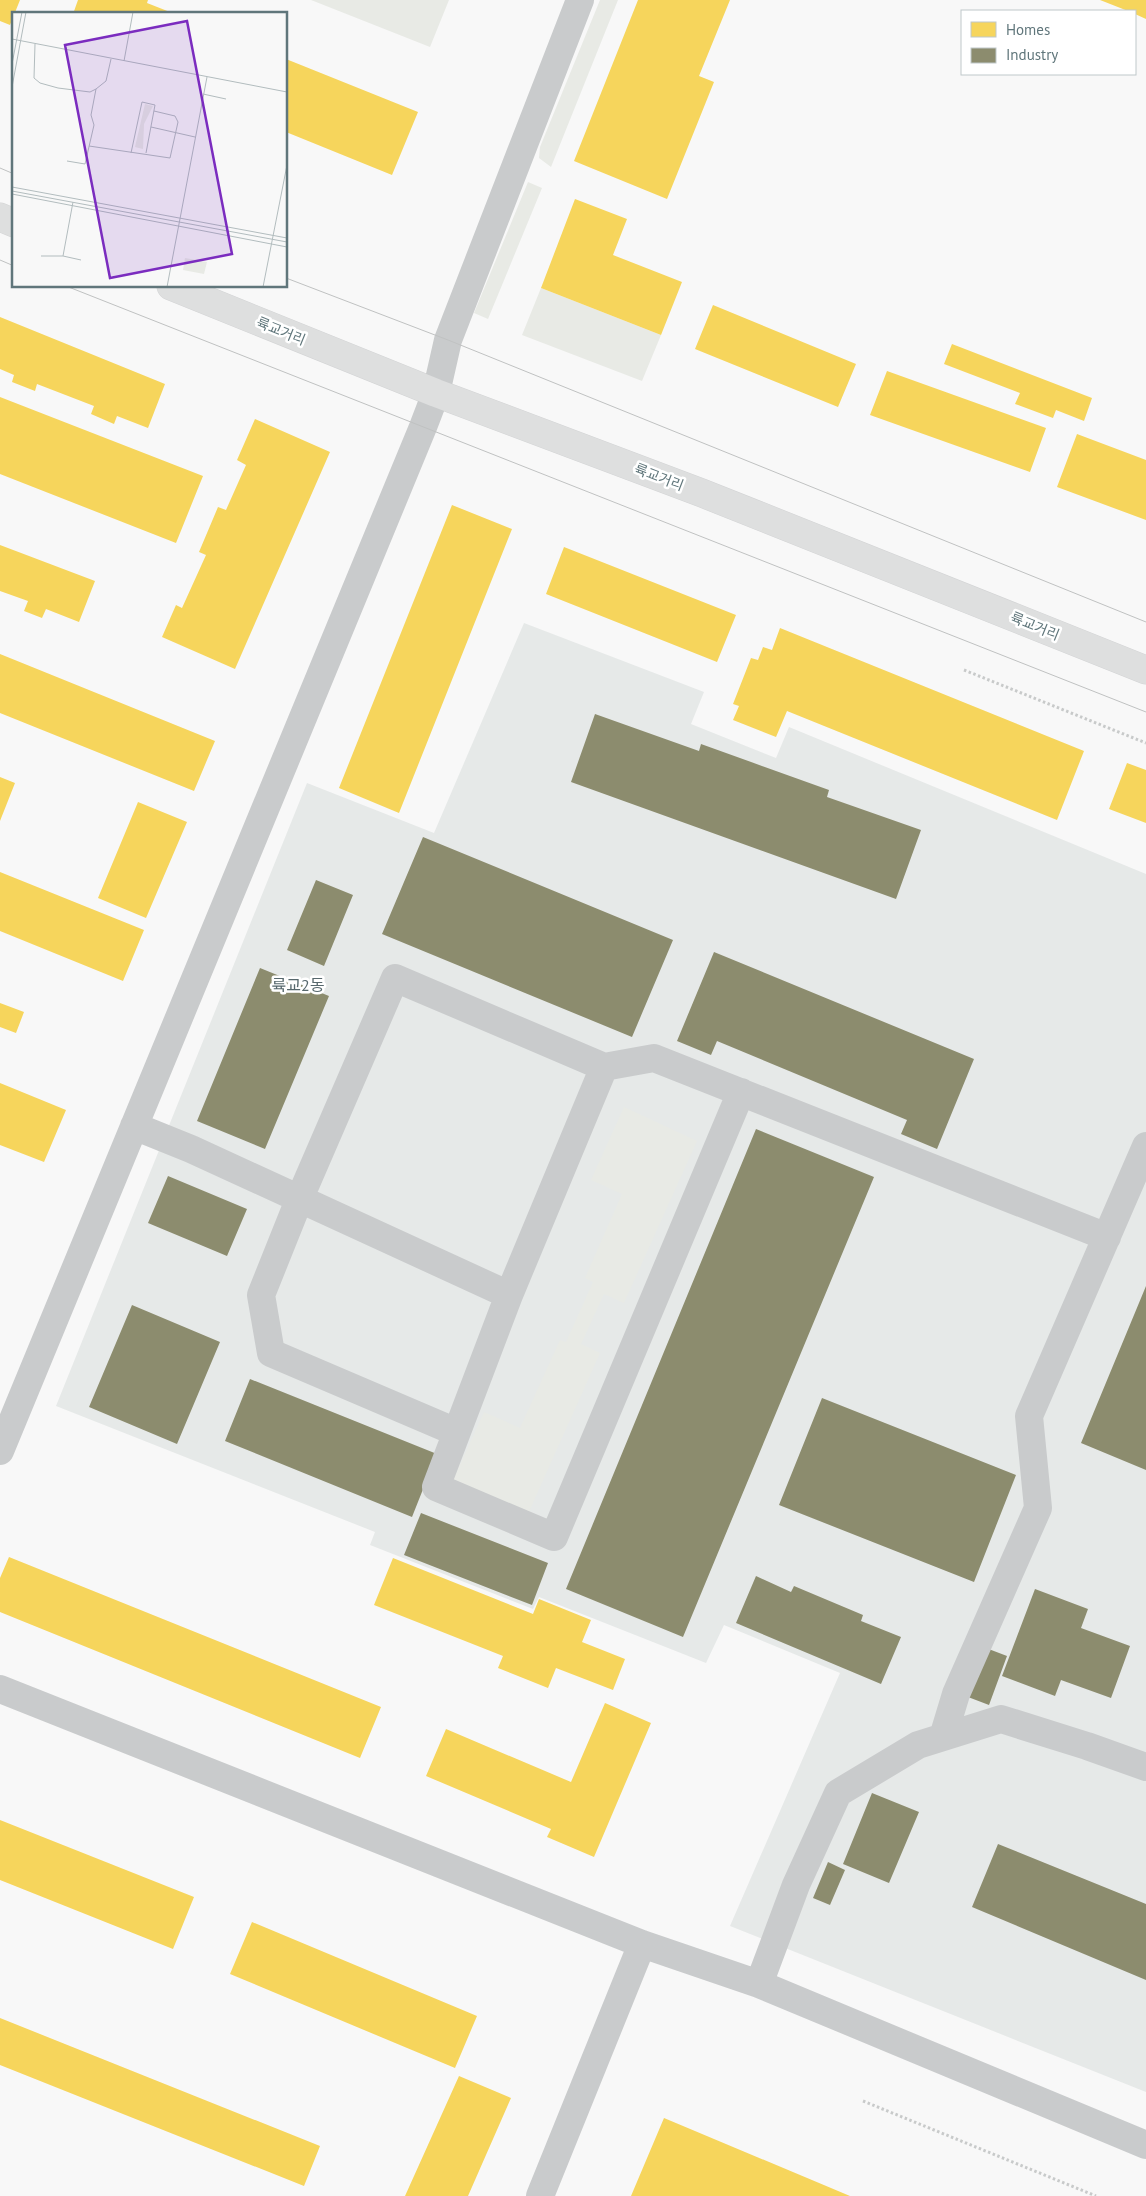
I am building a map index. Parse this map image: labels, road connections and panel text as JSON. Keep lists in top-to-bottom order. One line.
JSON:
{"streets":{"main road":["륙교거리"]},"districts":["륙교2동"],"legend":["Homes","Industry"]}
